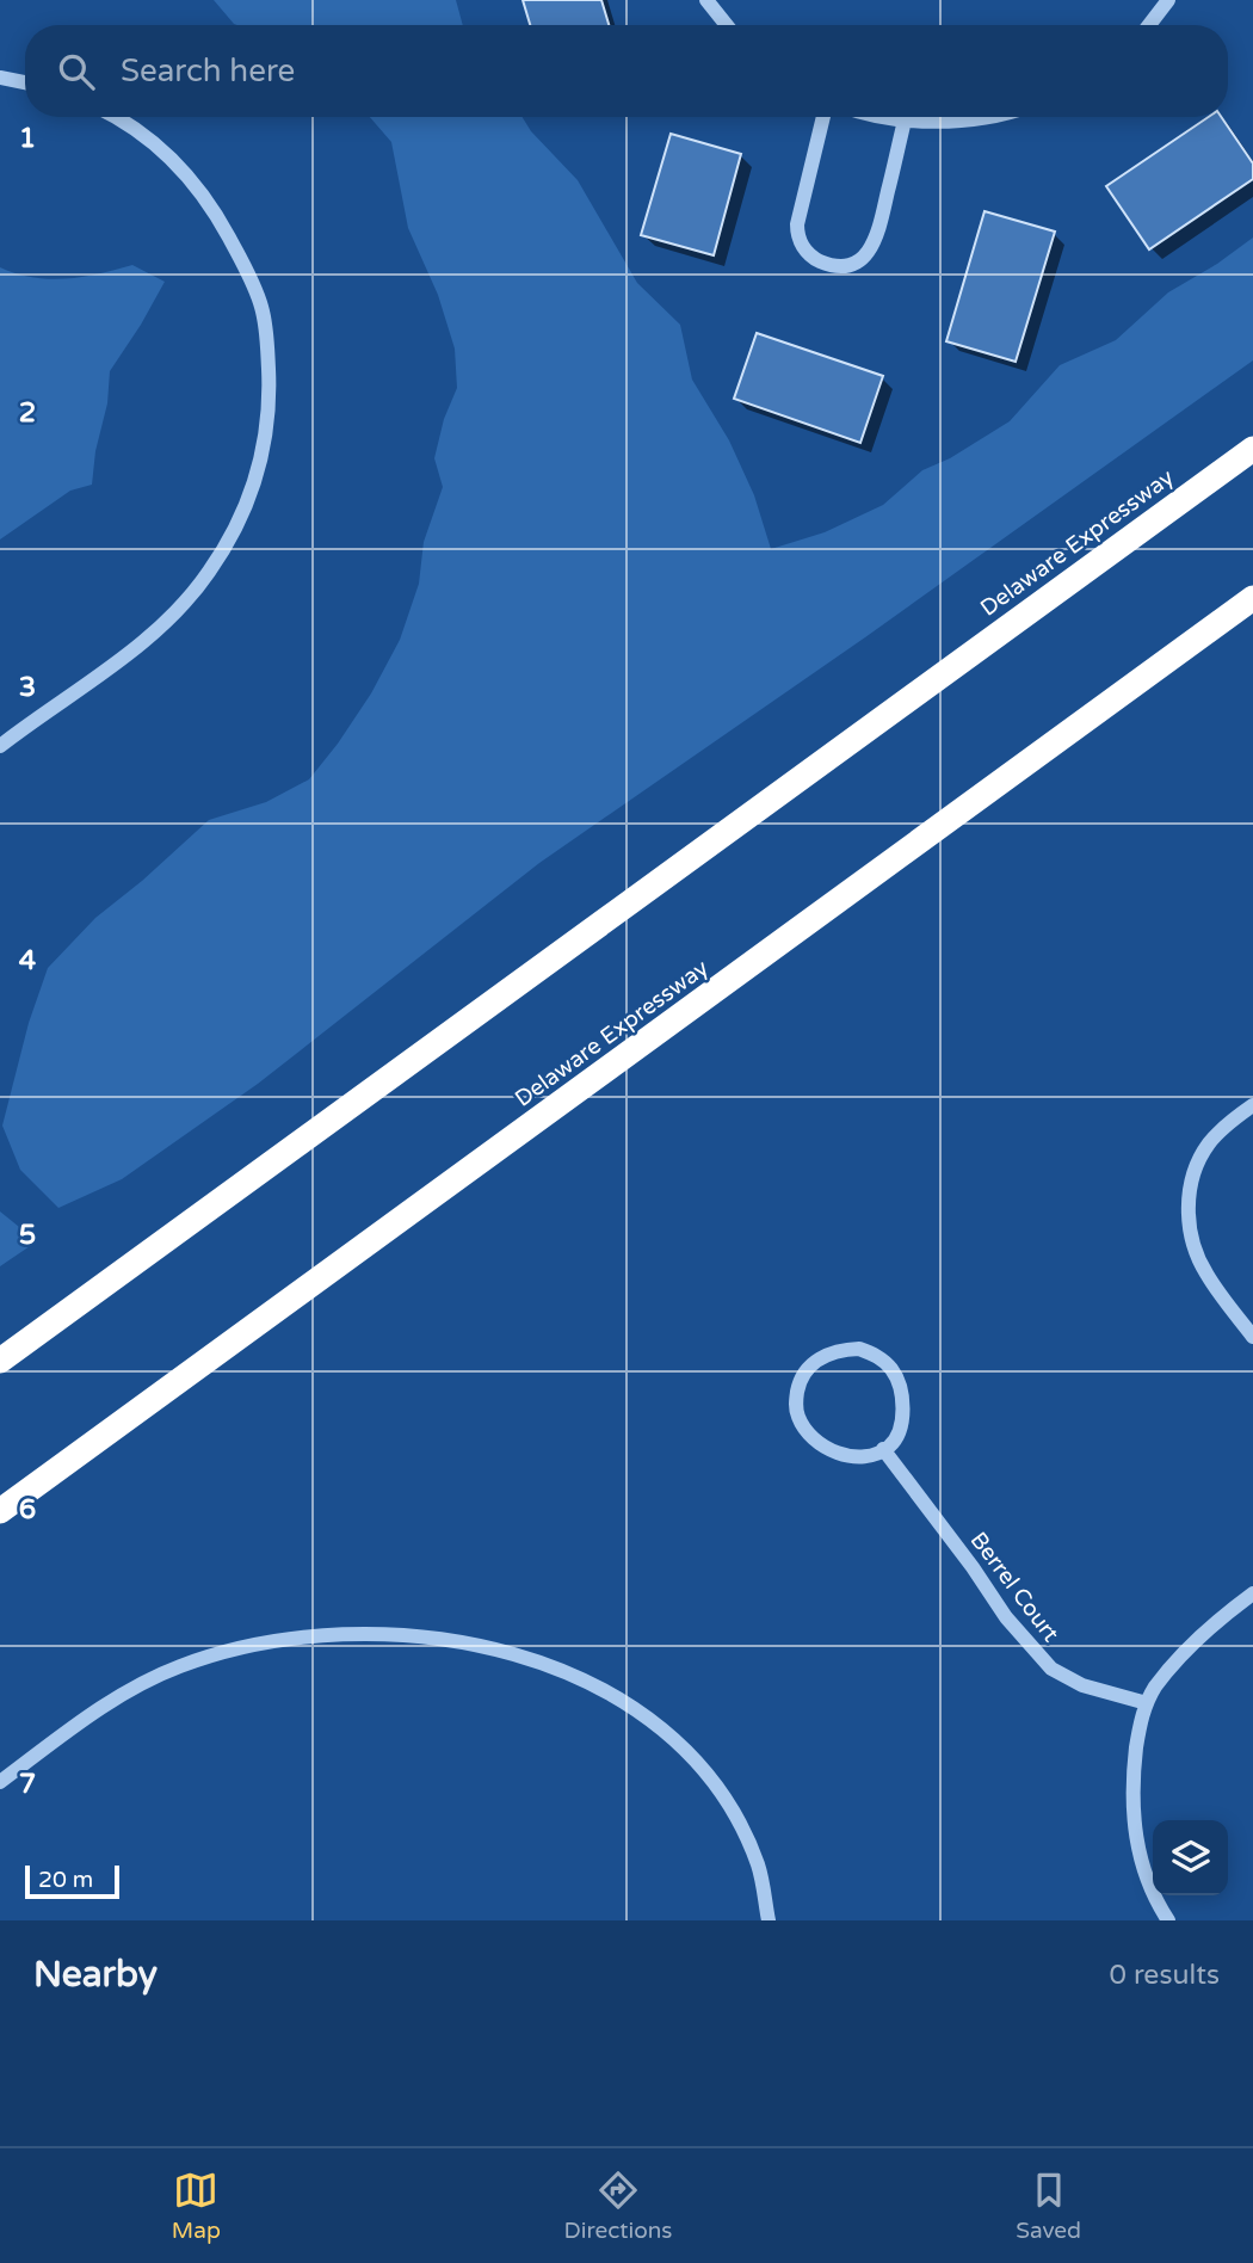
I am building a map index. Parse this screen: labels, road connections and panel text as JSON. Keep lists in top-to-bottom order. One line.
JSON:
{"streets":{"highway":["Delaware Expressway"],"street":["Berrel Court"]},"scale_bar":"20 m","page":{"search":"Search here","scale":"20 m","heading":["Nearby","0 results"],"nav":["Map","Directions","Saved"]},"grid":{"rows":["1","2","3","4","5","6","7"]}}
